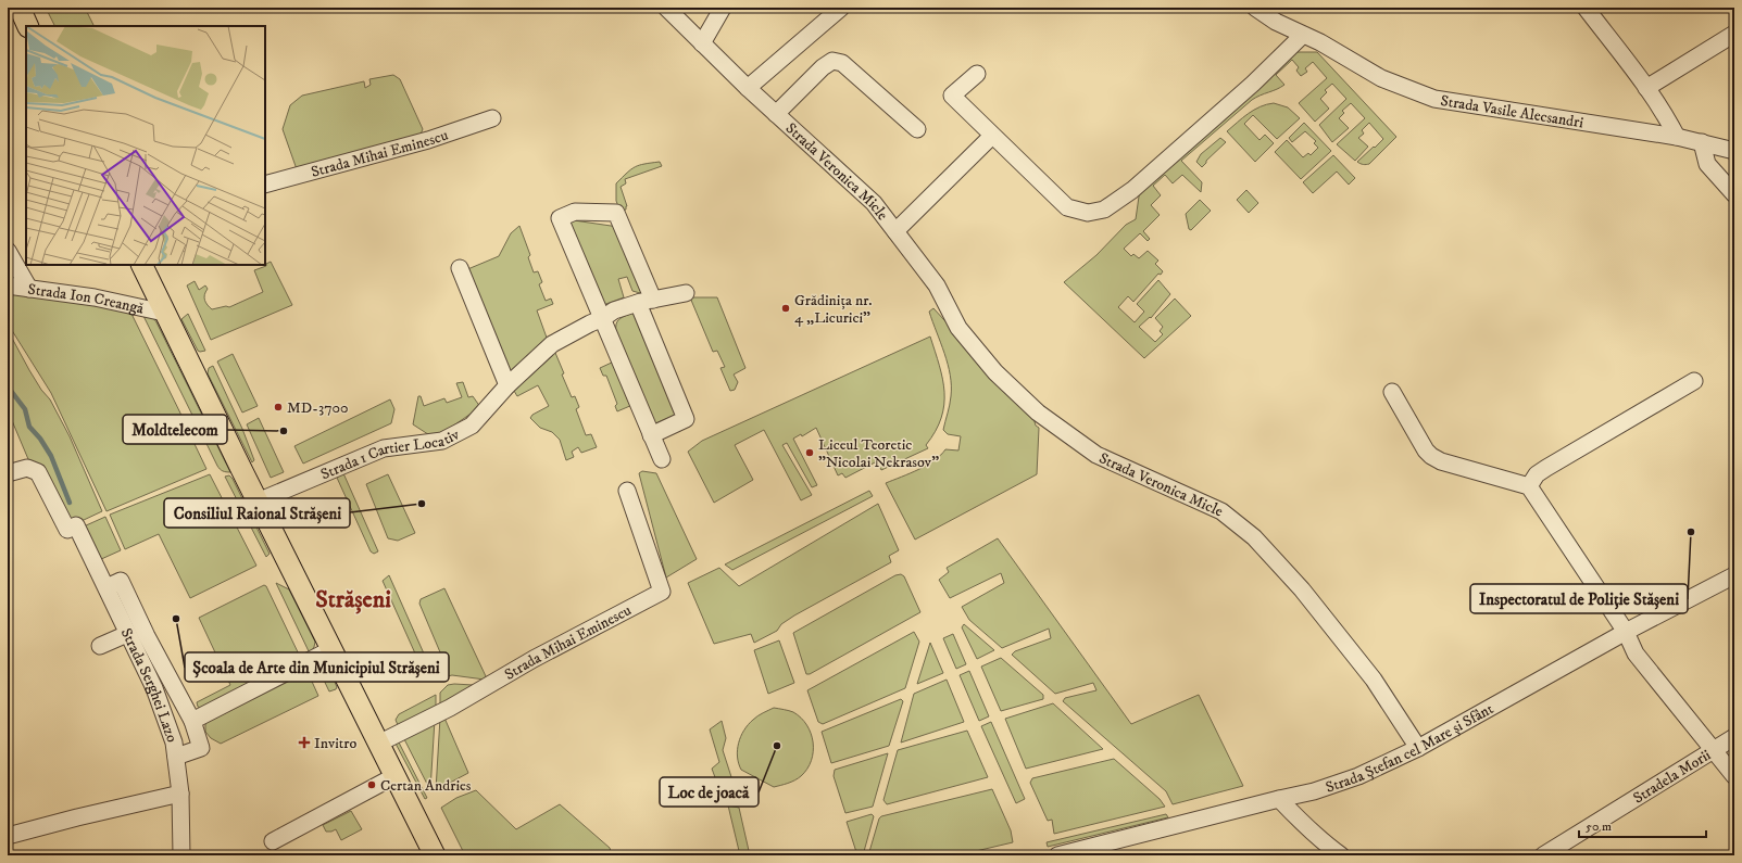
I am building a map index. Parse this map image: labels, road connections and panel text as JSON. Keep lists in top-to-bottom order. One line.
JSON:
{"streets":{"street":["Strada Vasile Alecsandri","Strada Mihai Eminescu","Strada Veronica Micle","Strada Ion Creangă","Strada 1 Cartier Locativ","Strada Serghei Lazo","Strada Ștefan cel Mare și Sfânt","Stradela Morii"]},"crossings":[["Strada Veronica Micle","Strada Ștefan cel Mare și Sfânt"]],"districts":["Strășeni"],"places":{"other":["Grădinița nr. 4 „Licurici”","MD-3700","Moldtelecom","Liceul Teoretic \"Nicolai Nekrasov\"","Consiliul Raional Strășeni","Inspectoratul de Poliție Stășeni","Școala de Arte din Municipiul Strășeni","Loc de joacă","Certan Andries"],"health":["Invitro"]},"scale_bar":"50 m"}
